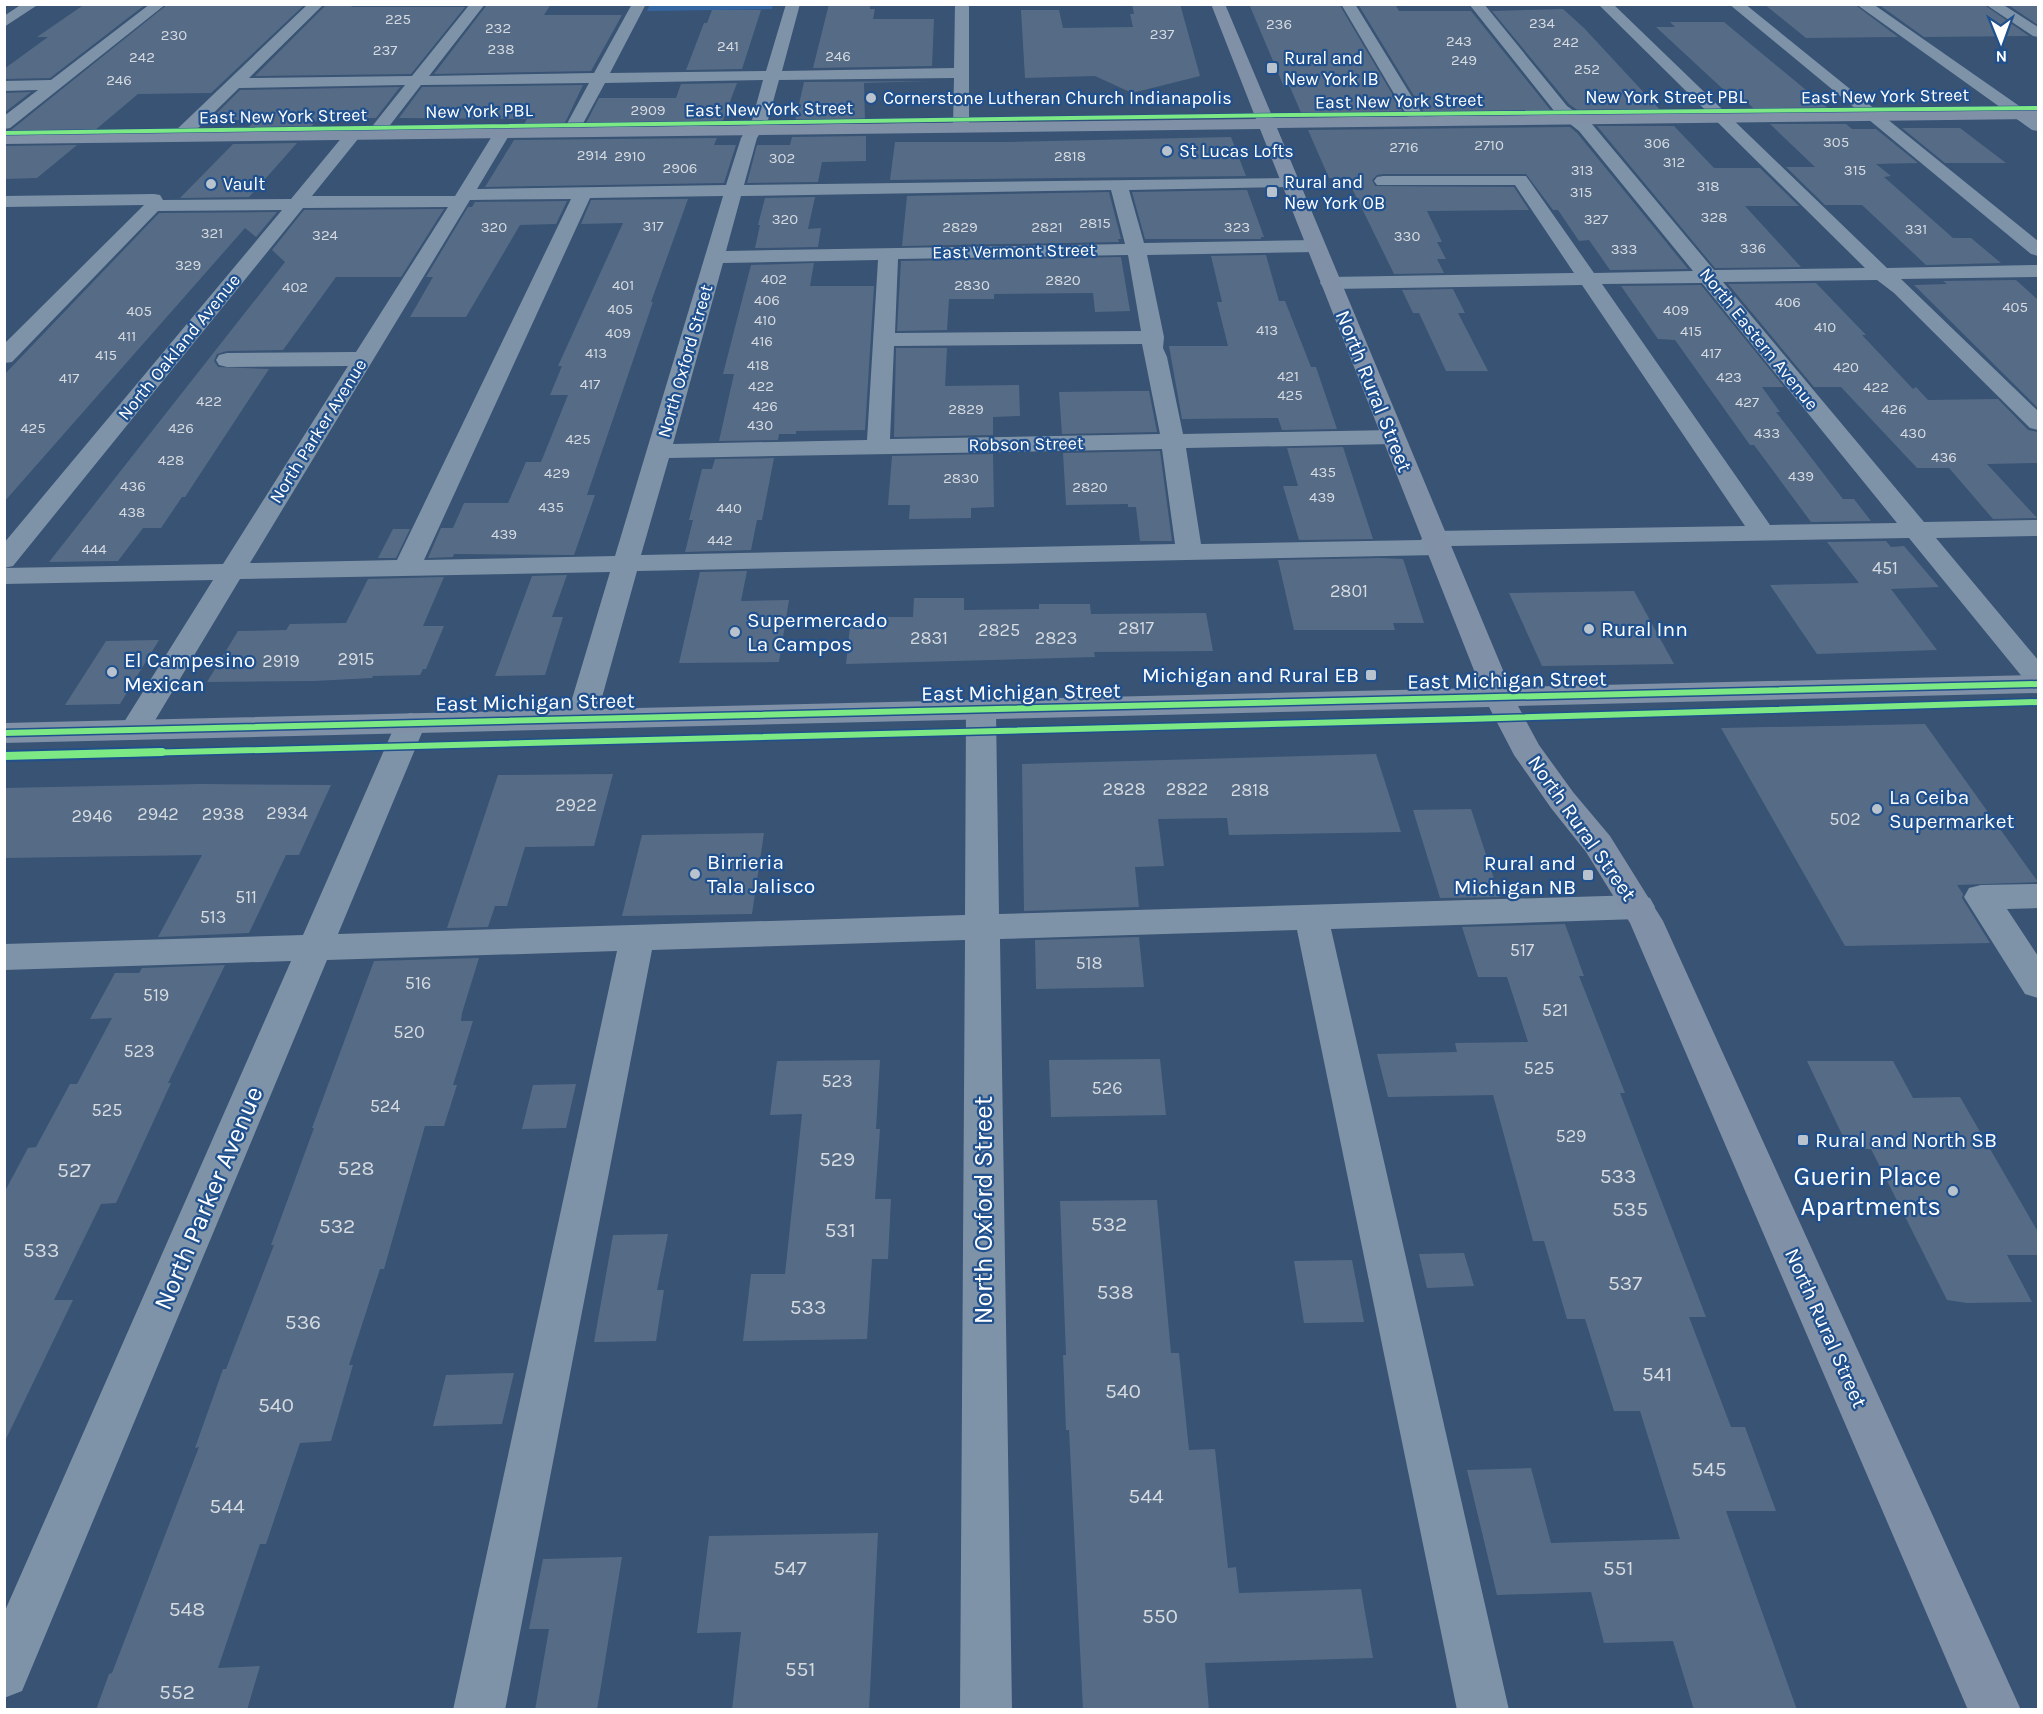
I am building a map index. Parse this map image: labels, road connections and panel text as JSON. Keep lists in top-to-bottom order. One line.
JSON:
{"streets":{"main road":["East New York Street","North Rural Street","East Michigan Street"],"street":["East Vermont Street","North Eastern Avenue","North Oakland Avenue","North Oxford Street","North Parker Avenue","Robson Street"],"cycle path":["New York Street PBL"]},"crossings":[["East New York Street","North Eastern Avenue"],["East New York Street","North Oakland Avenue"],["East New York Street","North Oxford Street"],["East New York Street","North Rural Street"],["East New York Street","North Parker Avenue"],["East Vermont Street","North Oxford Street"],["East Vermont Street","North Rural Street"],["North Oxford Street","Robson Street"],["North Oxford Street","East Michigan Street"],["North Rural Street","Robson Street"],["North Rural Street","East Michigan Street"],["North Parker Avenue","East Michigan Street"]],"places":{"transit":["Rural and New York IB","Rural and New York OB","Michigan and Rural EB","Rural and Michigan NB","Rural and North SB"],"other":["Cornerstone Lutheran Church Indianapolis","St Lucas Lofts","Vault","Rural Inn","Supermercado La Campos","El Campesino Mexican","La Ceiba Supermarket","Birrieria Tala Jalisco","Guerin Place Apartments"]},"house_numbers":["225","234","236","232","237","230","243","242","241","238","237","246","242","249","252","246","2909","305","306","2710","2716","2914","2910","2818","302","312","2906","313","315","318","315","328","320","327","2815","317","320","2829","2821","323","331","321","324","330","336","333","329","402","2820","401","2830","402","406","406","405","405","409","405","410","410","413","415","409","411","416","413","417","415","418","420","421","423","417","417","422","422","425","422","427","426","2829","426","430","425","426","433","430","425","436","428","435","429","439","2830","436","2820","439","435","440","438","439","442","444","451","2801","2817","2825","2831","2823","2915","2919","2828","2822","2818","2922","2934","2942","2938","2946","502","511","513","517","518","516","519","521","520","523","525","523","526","524","525","529","529","528","527","533","535","532","532","531","533","537","538","533","536","541","540","540","545","544","544","547","551","548","550","551","552"],"north":"bottom"}
